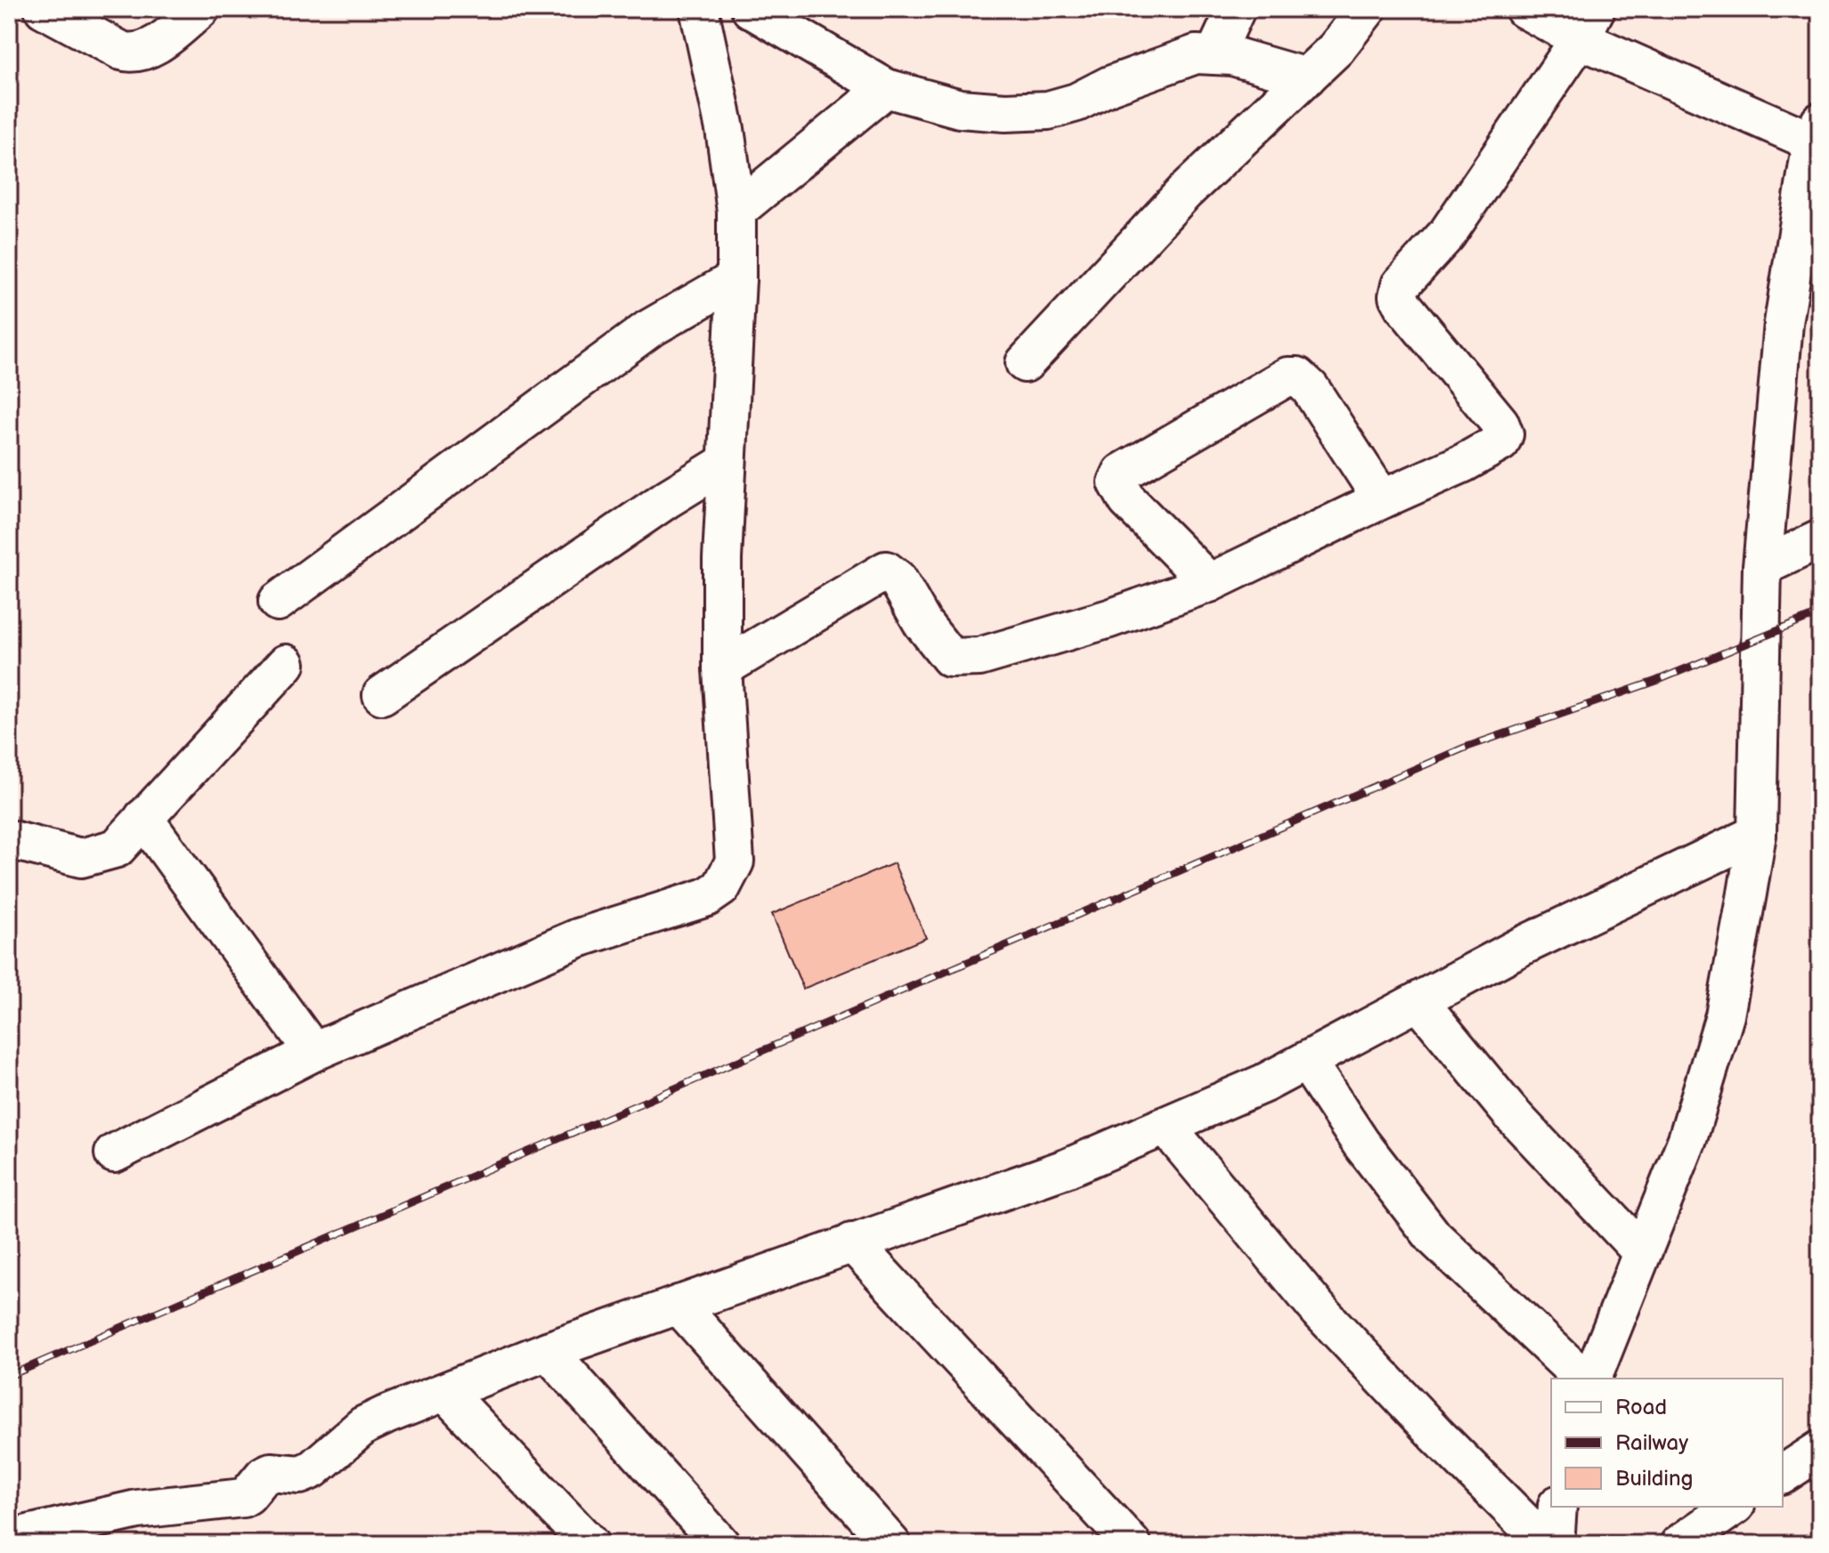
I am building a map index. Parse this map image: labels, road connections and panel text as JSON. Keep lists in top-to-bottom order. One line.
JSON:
{"legend":["Road","Railway","Building"]}
